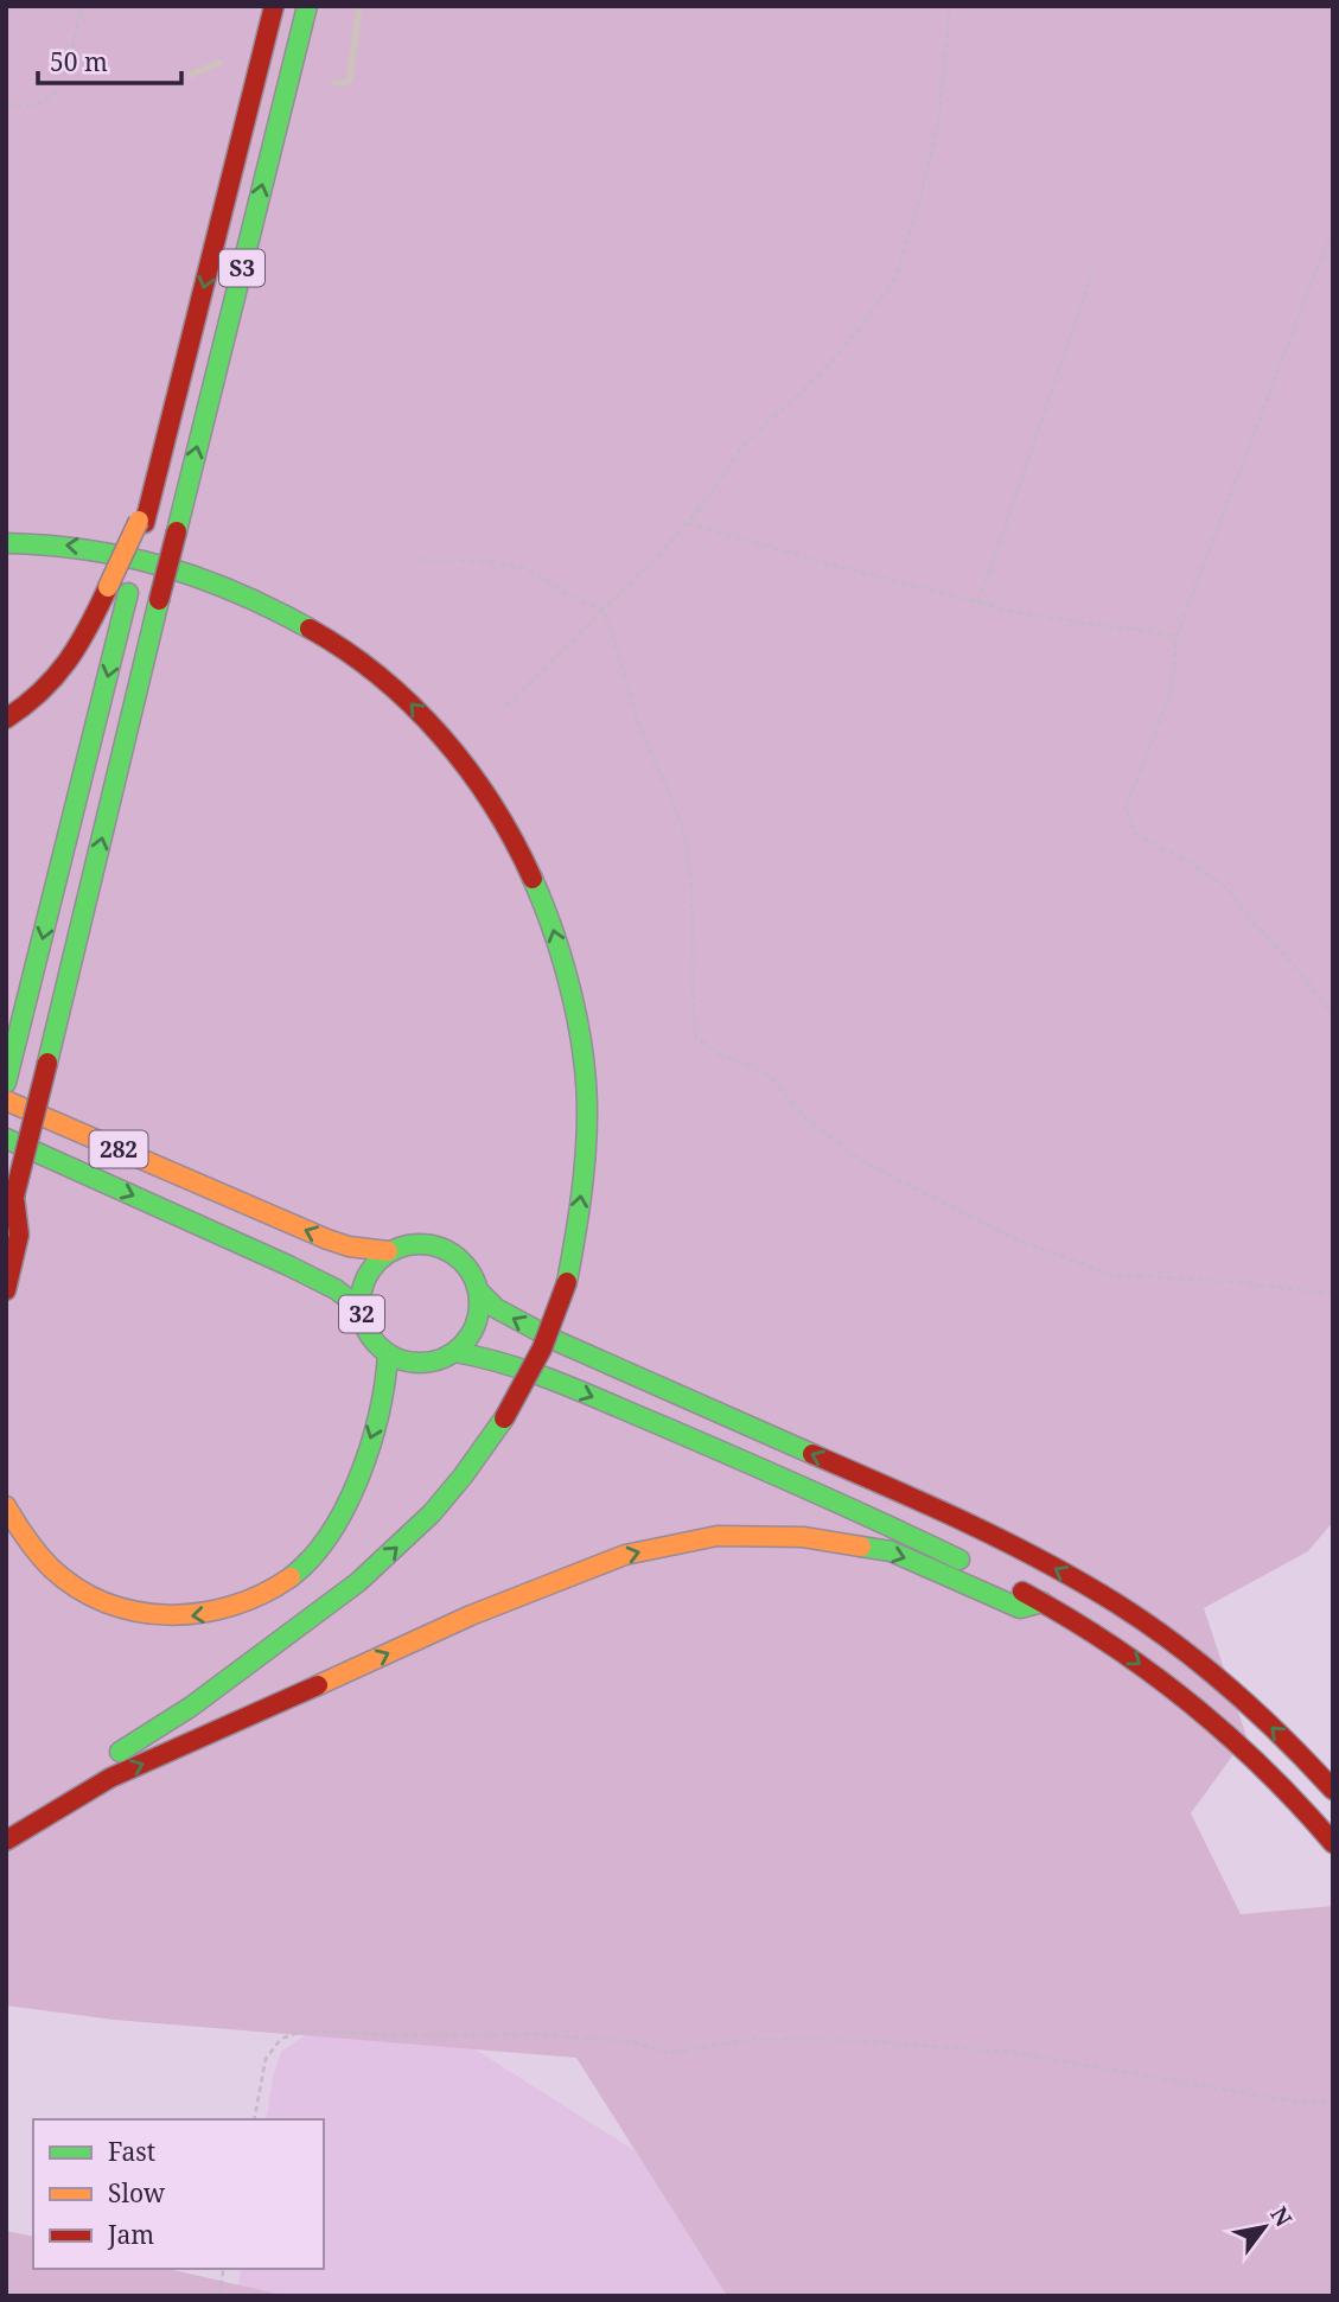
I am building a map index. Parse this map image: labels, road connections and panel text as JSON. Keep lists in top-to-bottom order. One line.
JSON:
{"streets":{"main road":["S3","282","32"]},"crossings":[["282","32"]],"legend":["Fast","Slow","Jam"],"scale_bar":"50 m","north":"top right"}
